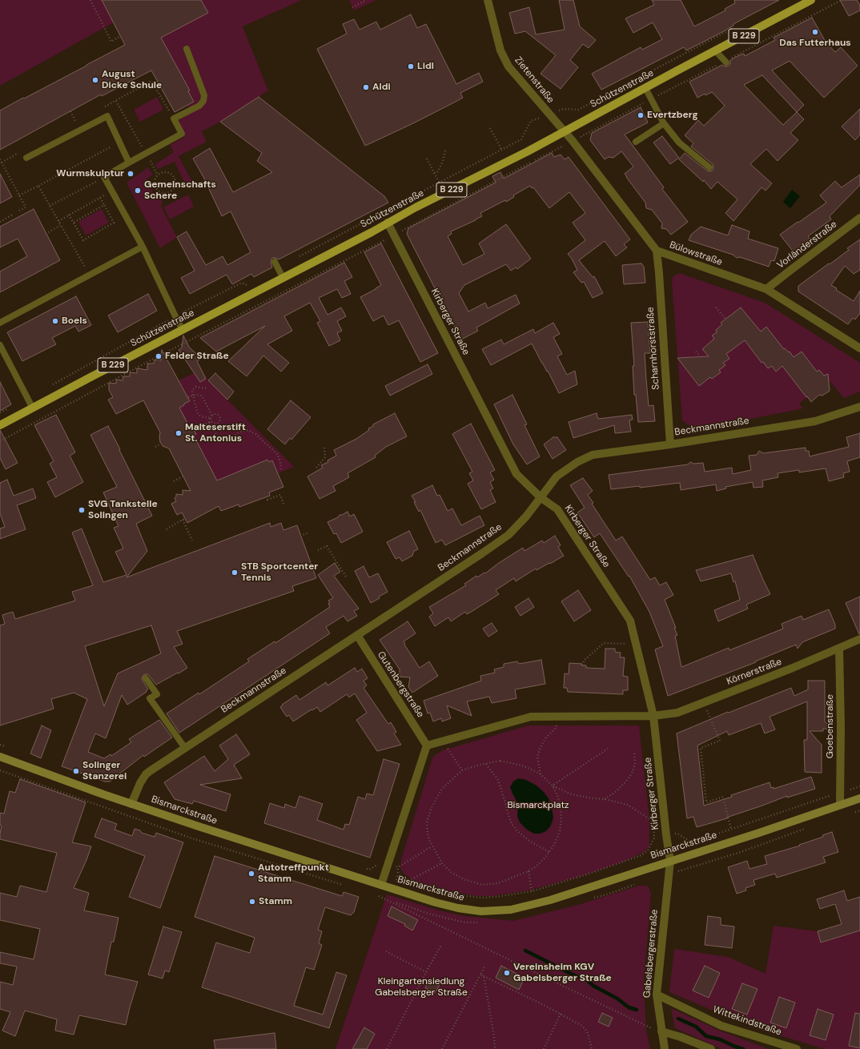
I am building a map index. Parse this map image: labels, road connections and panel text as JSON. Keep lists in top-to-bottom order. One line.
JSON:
{"streets":{"main road":["B 229","Schützenstraße","Bismarckstraße"],"street":["Zietenstraße","Vorländerstraße","Bülowstraße","Kirberger Straße","Scharnhorststraße","Beckmannstraße","Körnerstraße","Gutenbergstraße","Goebenstraße","Gabelsbergerstraße","Wittekindstraße"]},"crossings":[["Zietenstraße","Schützenstraße"],["Zietenstraße","Bülowstraße"],["Schützenstraße","Bülowstraße"],["Schützenstraße","Kirberger Straße"],["Vorländerstraße","Bülowstraße"],["Bülowstraße","Scharnhorststraße"],["Kirberger Straße","Beckmannstraße"],["Kirberger Straße","Körnerstraße"],["Kirberger Straße","Bismarckstraße"],["Kirberger Straße","Gabelsbergerstraße"],["Scharnhorststraße","Beckmannstraße"],["Beckmannstraße","Gutenbergstraße"],["Beckmannstraße","Bismarckstraße"],["Körnerstraße","Goebenstraße"],["Goebenstraße","Bismarckstraße"],["Bismarckstraße","Gabelsbergerstraße"],["Gabelsbergerstraße","Wittekindstraße"]],"parks":["Bismarckplatz","Kleingartensiedlung Gabelsberger Straße"],"places":["Das Futterhaus","Lidl","August Dicke Schule","Aldi","Evertzberg","Wurmskulptur","Gemeinschafts Schere","Boels","Felder Straße","Malteserstift St. Antonius","SVG Tankstelle Solingen","STB Sportcenter Tennis","Solinger Stanzerei","Autotreffpunkt Stamm","Stamm","Vereinsheim KGV Gabelsberger Straße"]}
